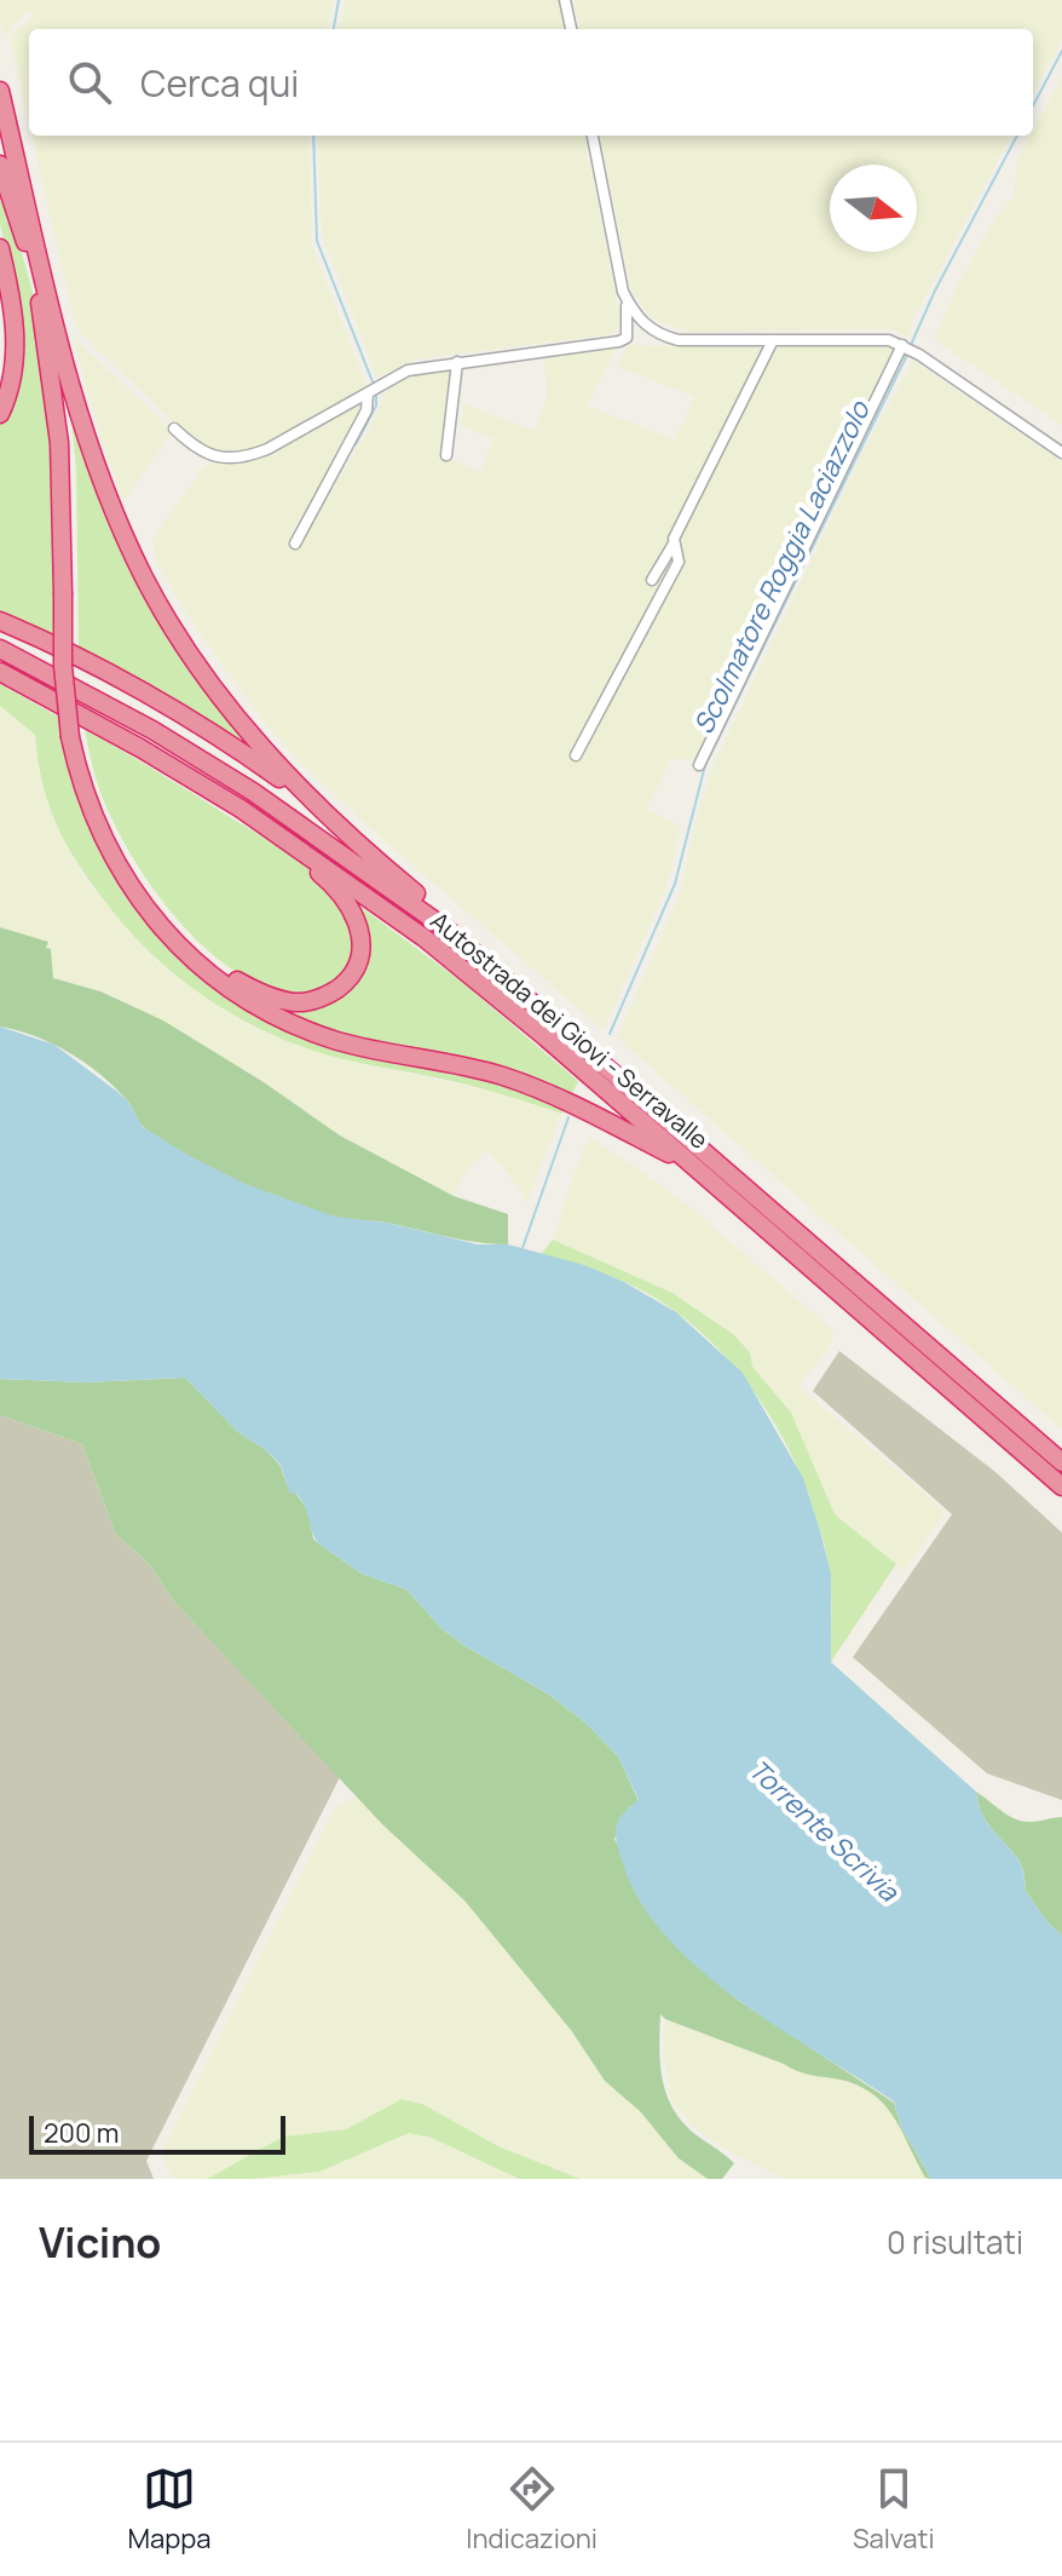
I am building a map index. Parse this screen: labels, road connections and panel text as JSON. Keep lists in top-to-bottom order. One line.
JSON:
{"streets":{"highway":["Autostrada dei Giovi - Serravalle"]},"water":["Scolmatore Roggia Laciazzolo","Torrente Scrivia"],"scale_bar":"200 m","north":"right","page":{"search":"Cerca qui","scale":"200 m","heading":["Vicino","0 risultati"],"nav":["Mappa","Indicazioni","Salvati"]}}
